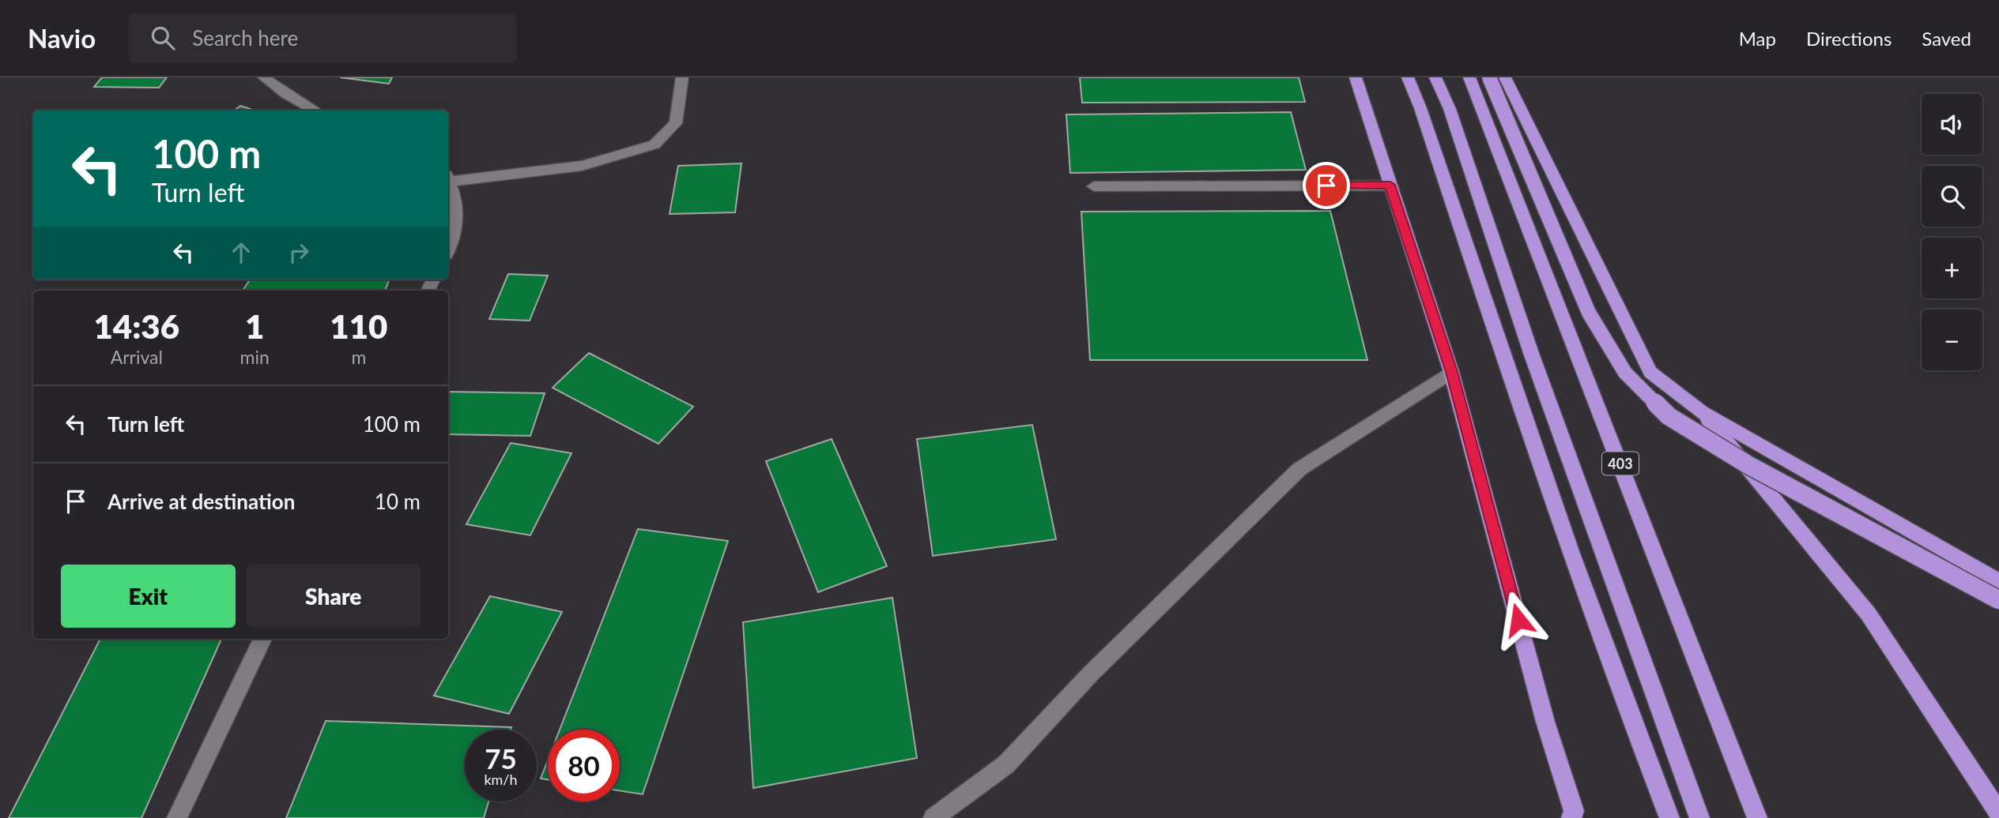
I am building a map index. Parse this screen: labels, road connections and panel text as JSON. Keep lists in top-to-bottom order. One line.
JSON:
{"streets":{"highway":["403"]},"page":{"header":"Navio","search":"Search here","nav":["Map","Directions","Saved"],"map_buttons":["+","−"],"turn":["100 m","Turn left"],"eta":["14:36","Arrival","1","min","110","m"],"list":[{"name":"Turn left","value":"100 m"},{"name":"Arrive at destination","value":"10 m"}],"buttons":["Exit","Share"],"speed":"75 km/h","limit":"80"}}
